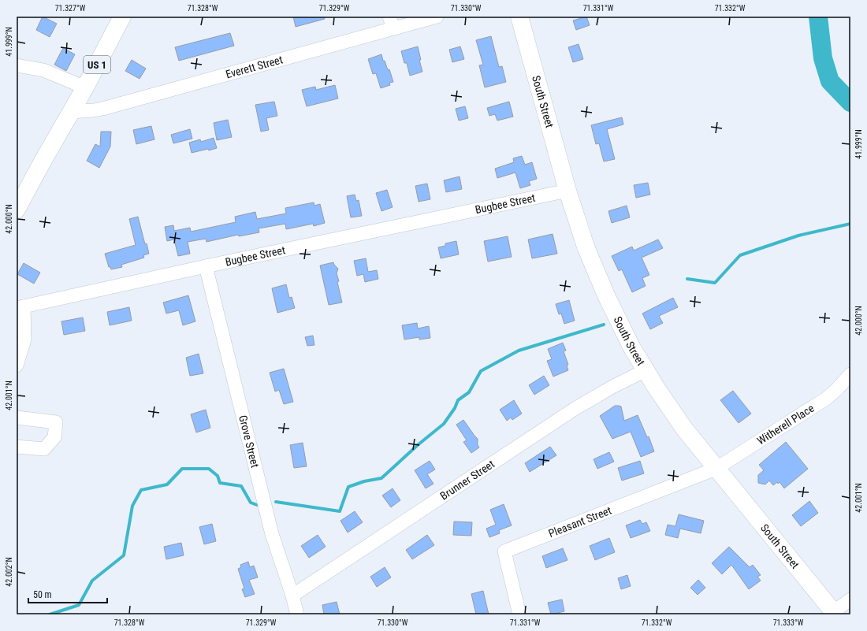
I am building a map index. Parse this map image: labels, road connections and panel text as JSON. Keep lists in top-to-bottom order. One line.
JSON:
{"streets":{"main road":["US 1","South Street"],"street":["Everett Street","Bugbee Street","Witherell Place","Grove Street","Brunner Street","Pleasant Street"]},"crossings":[["US 1","Everett Street"],["South Street","Bugbee Street"],["South Street","Witherell Place"],["South Street","Brunner Street"],["South Street","Pleasant Street"],["Bugbee Street","Grove Street"],["Witherell Place","Pleasant Street"],["Grove Street","Brunner Street"]],"scale_bar":"50 m","coordinates":["71.327°W","71.328°W","71.329°W","71.330°W","71.331°W","71.332°W","41.999°N","42.000°N","42.001°N","42.002°N","71.333°W"]}
